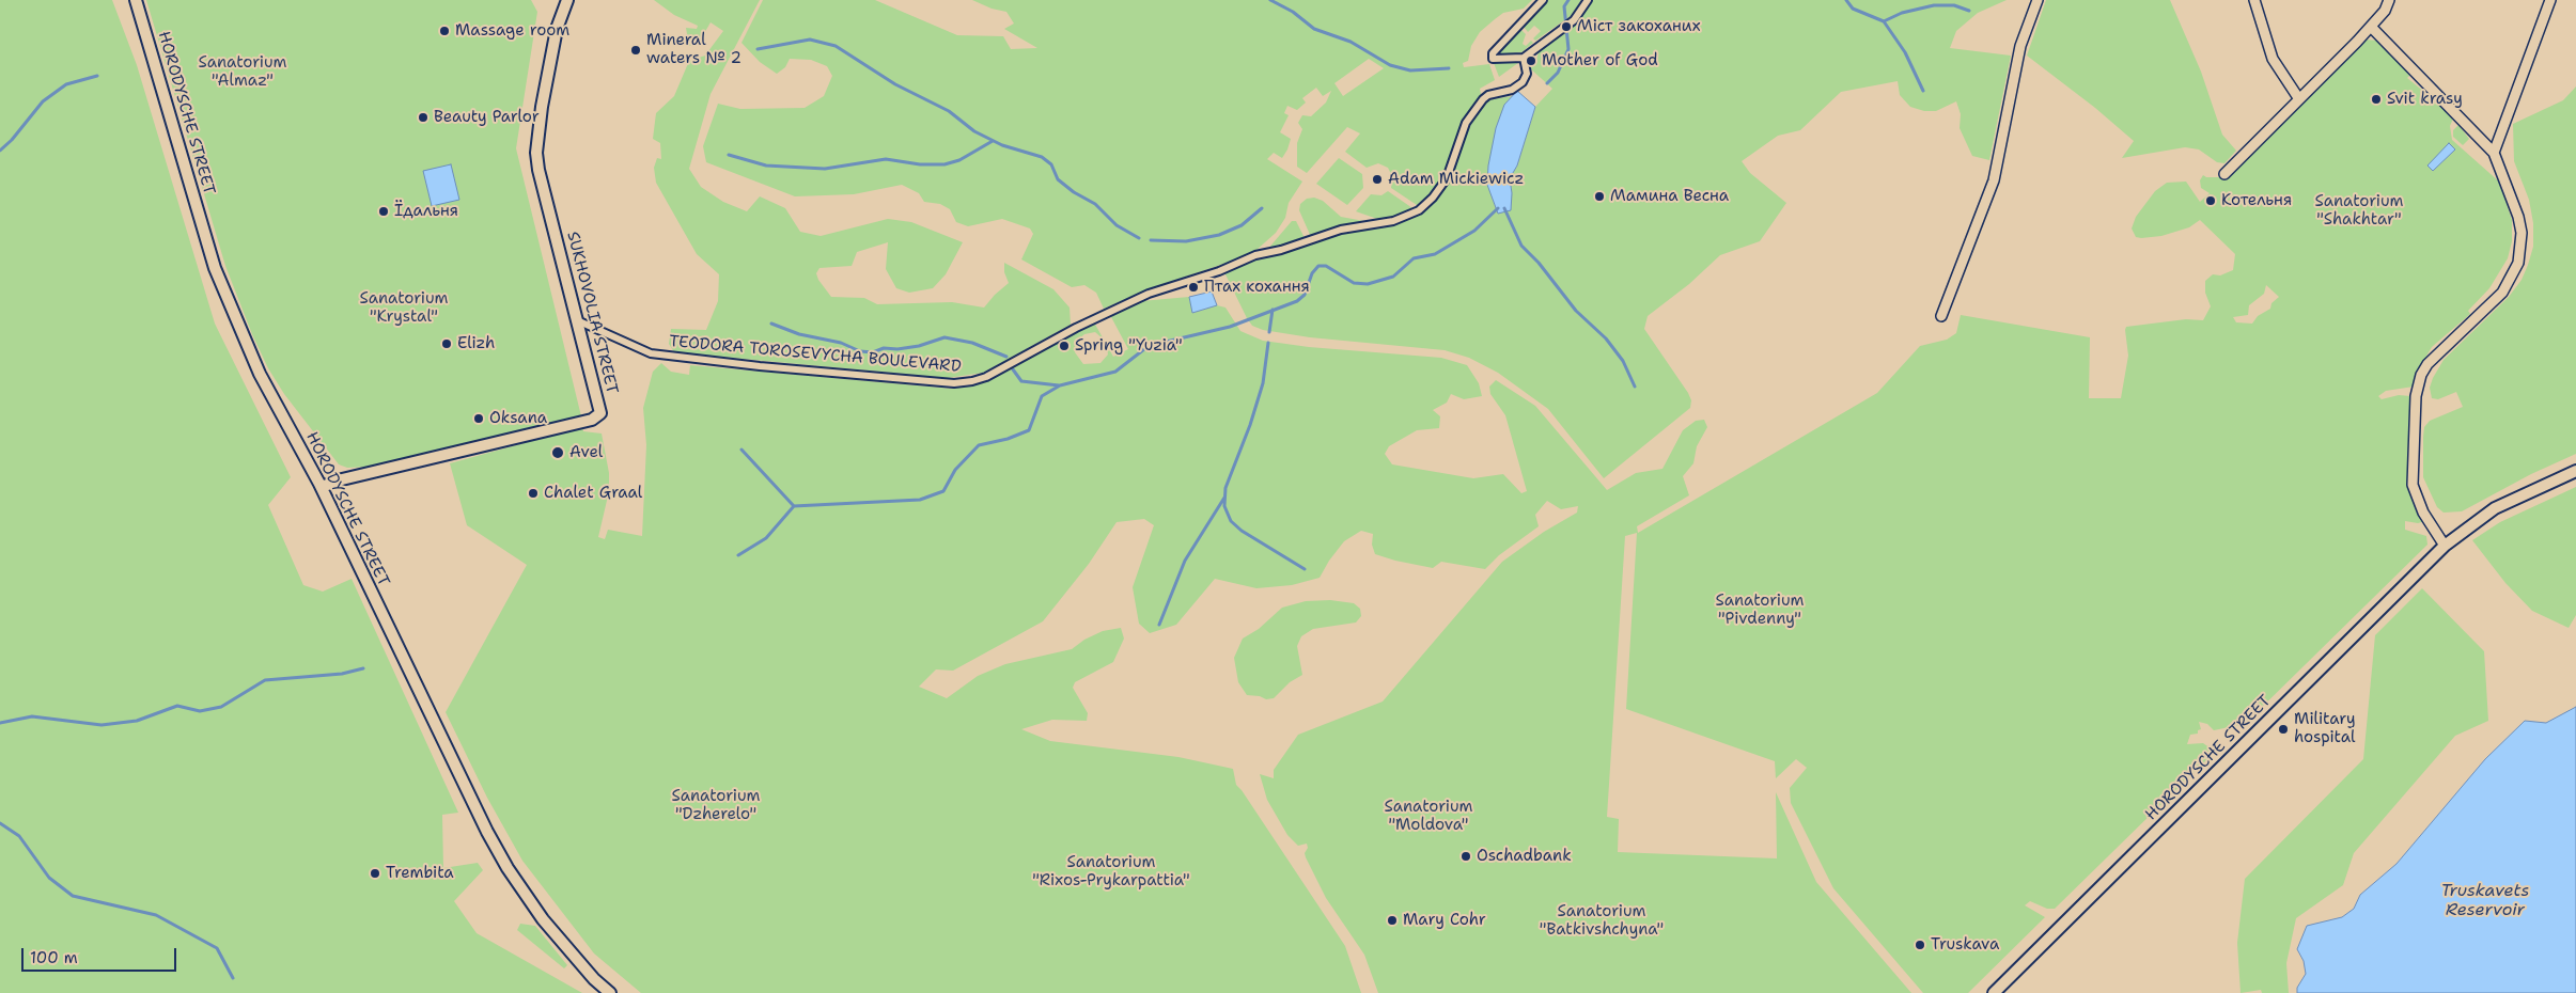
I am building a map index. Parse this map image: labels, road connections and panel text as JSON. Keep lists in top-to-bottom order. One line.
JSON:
{"streets":{"street":["HORODYSCHE STREET","SUKHOVOLIA STREET","TEODORA TOROSEVYCHA BOULEVARD"]},"crossings":[["HORODYSCHE STREET","SUKHOVOLIA STREET"],["SUKHOVOLIA STREET","TEODORA TOROSEVYCHA BOULEVARD"]],"water":["Truskavets Reservoir"],"parks":["Sanatorium \"Almaz\"","Sanatorium \"Shakhtar\"","Sanatorium \"Krystal\"","Sanatorium \"Pivdenny\"","Sanatorium \"Dzherelo\"","Sanatorium \"Moldova\"","Sanatorium \"Rixos-Prykarpattia\"","Sanatorium \"Batkivshchyna\""],"places":["Міст закоханих","Massage room","Mineral waters № 2","Mother of God","Svit krasy","Beauty Parlor","Adam Mickiewicz","Мамина Весна","Котельня","Їдальня","Птах кохання","Elizh","Spring \"Yuzia\"","Oksana","Avel","Chalet Graal","Military hospital","Oschadbank","Trembita","Mary Cohr","Truskava"],"scale_bar":"100 m"}
